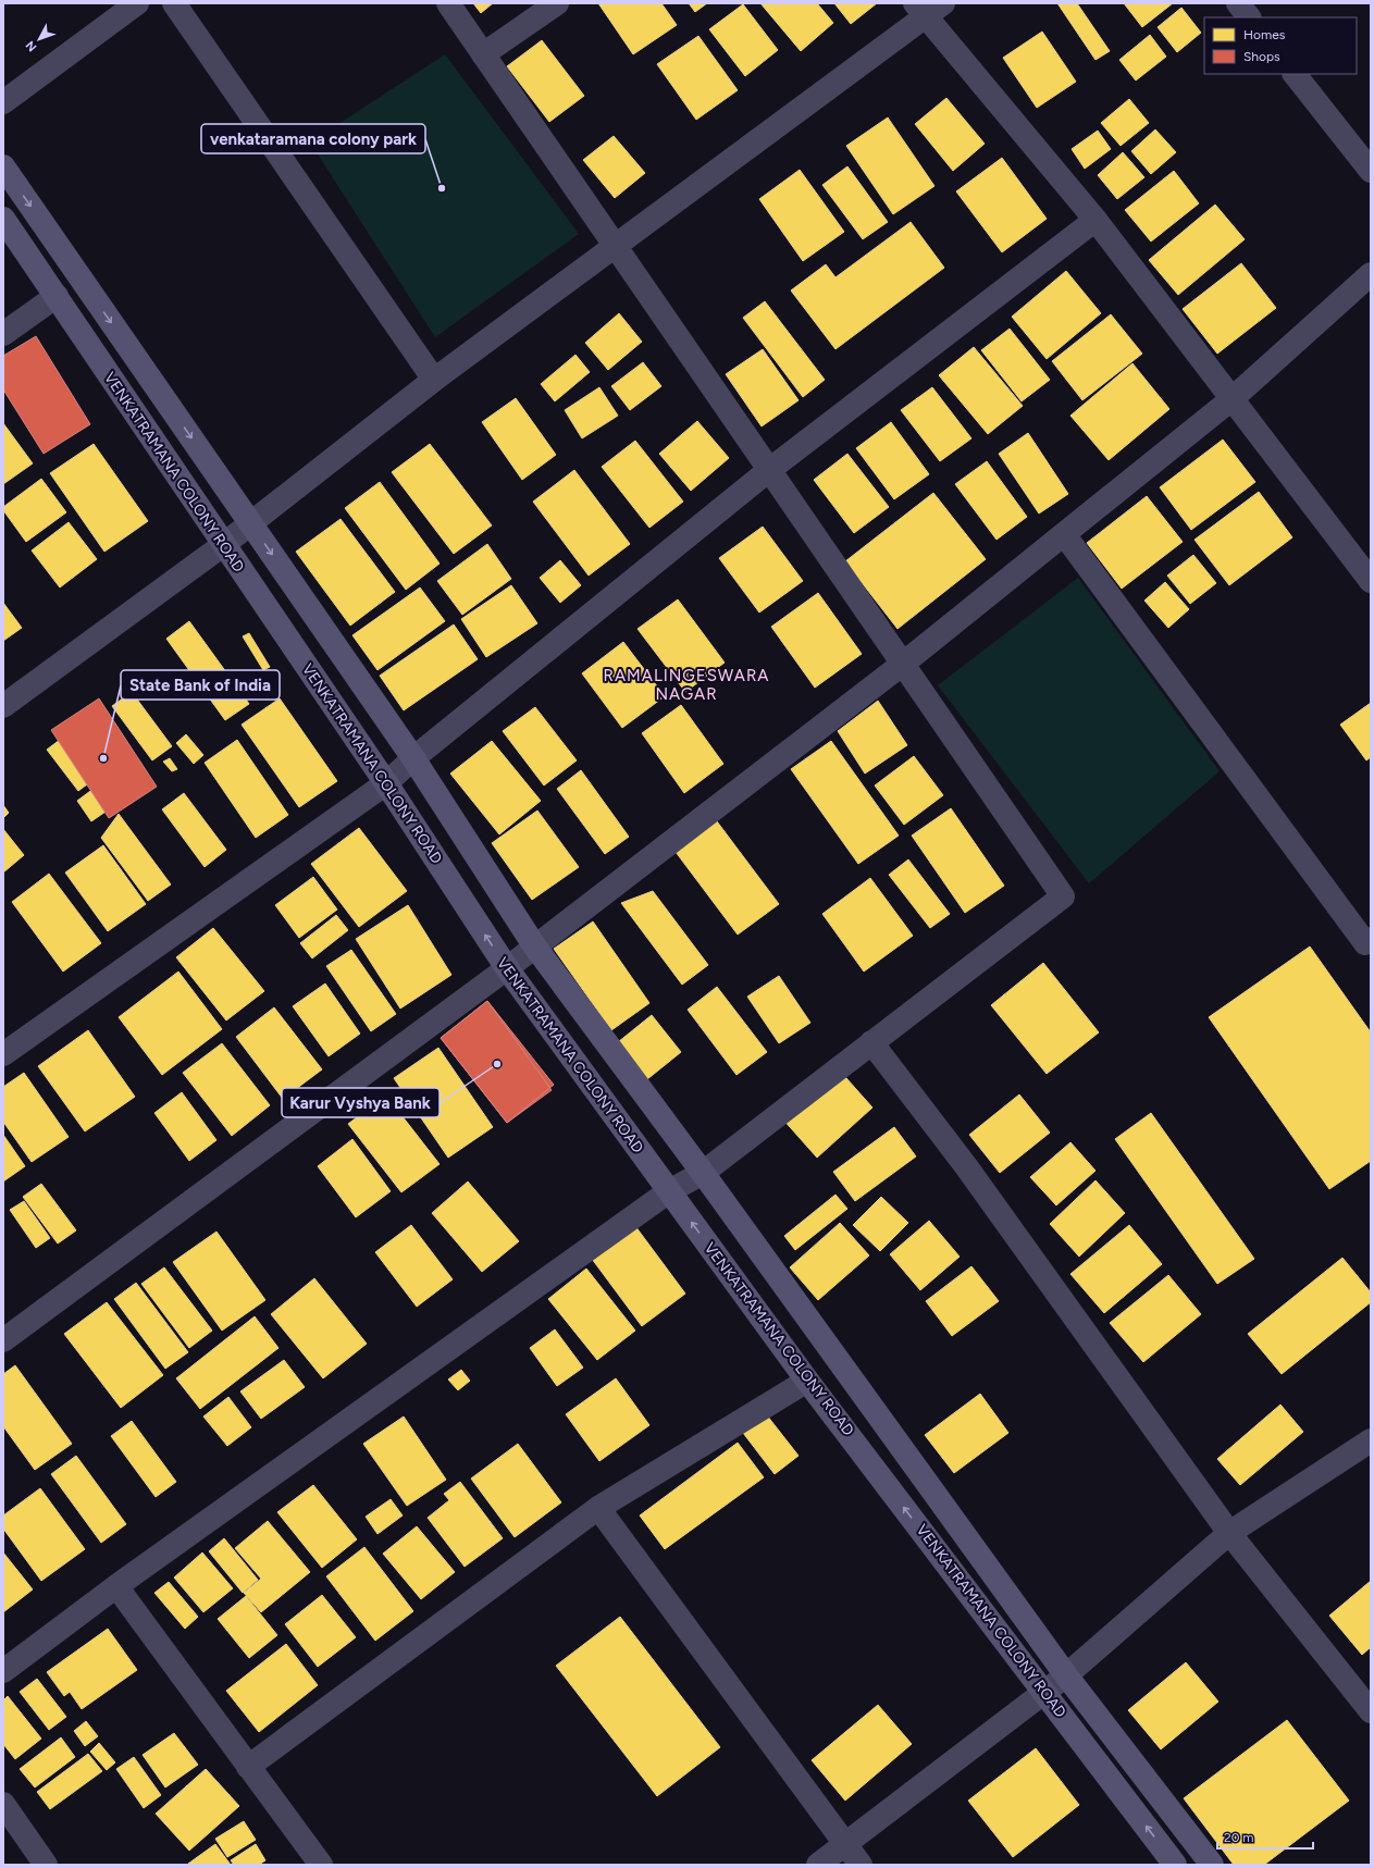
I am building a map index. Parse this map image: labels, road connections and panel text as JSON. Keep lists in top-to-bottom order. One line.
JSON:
{"streets":{"main road":["VENKATRAMANA COLONY ROAD"]},"districts":["RAMALINGESWARA NAGAR"],"places":["venkataramana colony park","State Bank of India","Karur Vyshya Bank"],"legend":["Homes","Shops"],"scale_bar":"20 m","north":"bottom left"}
